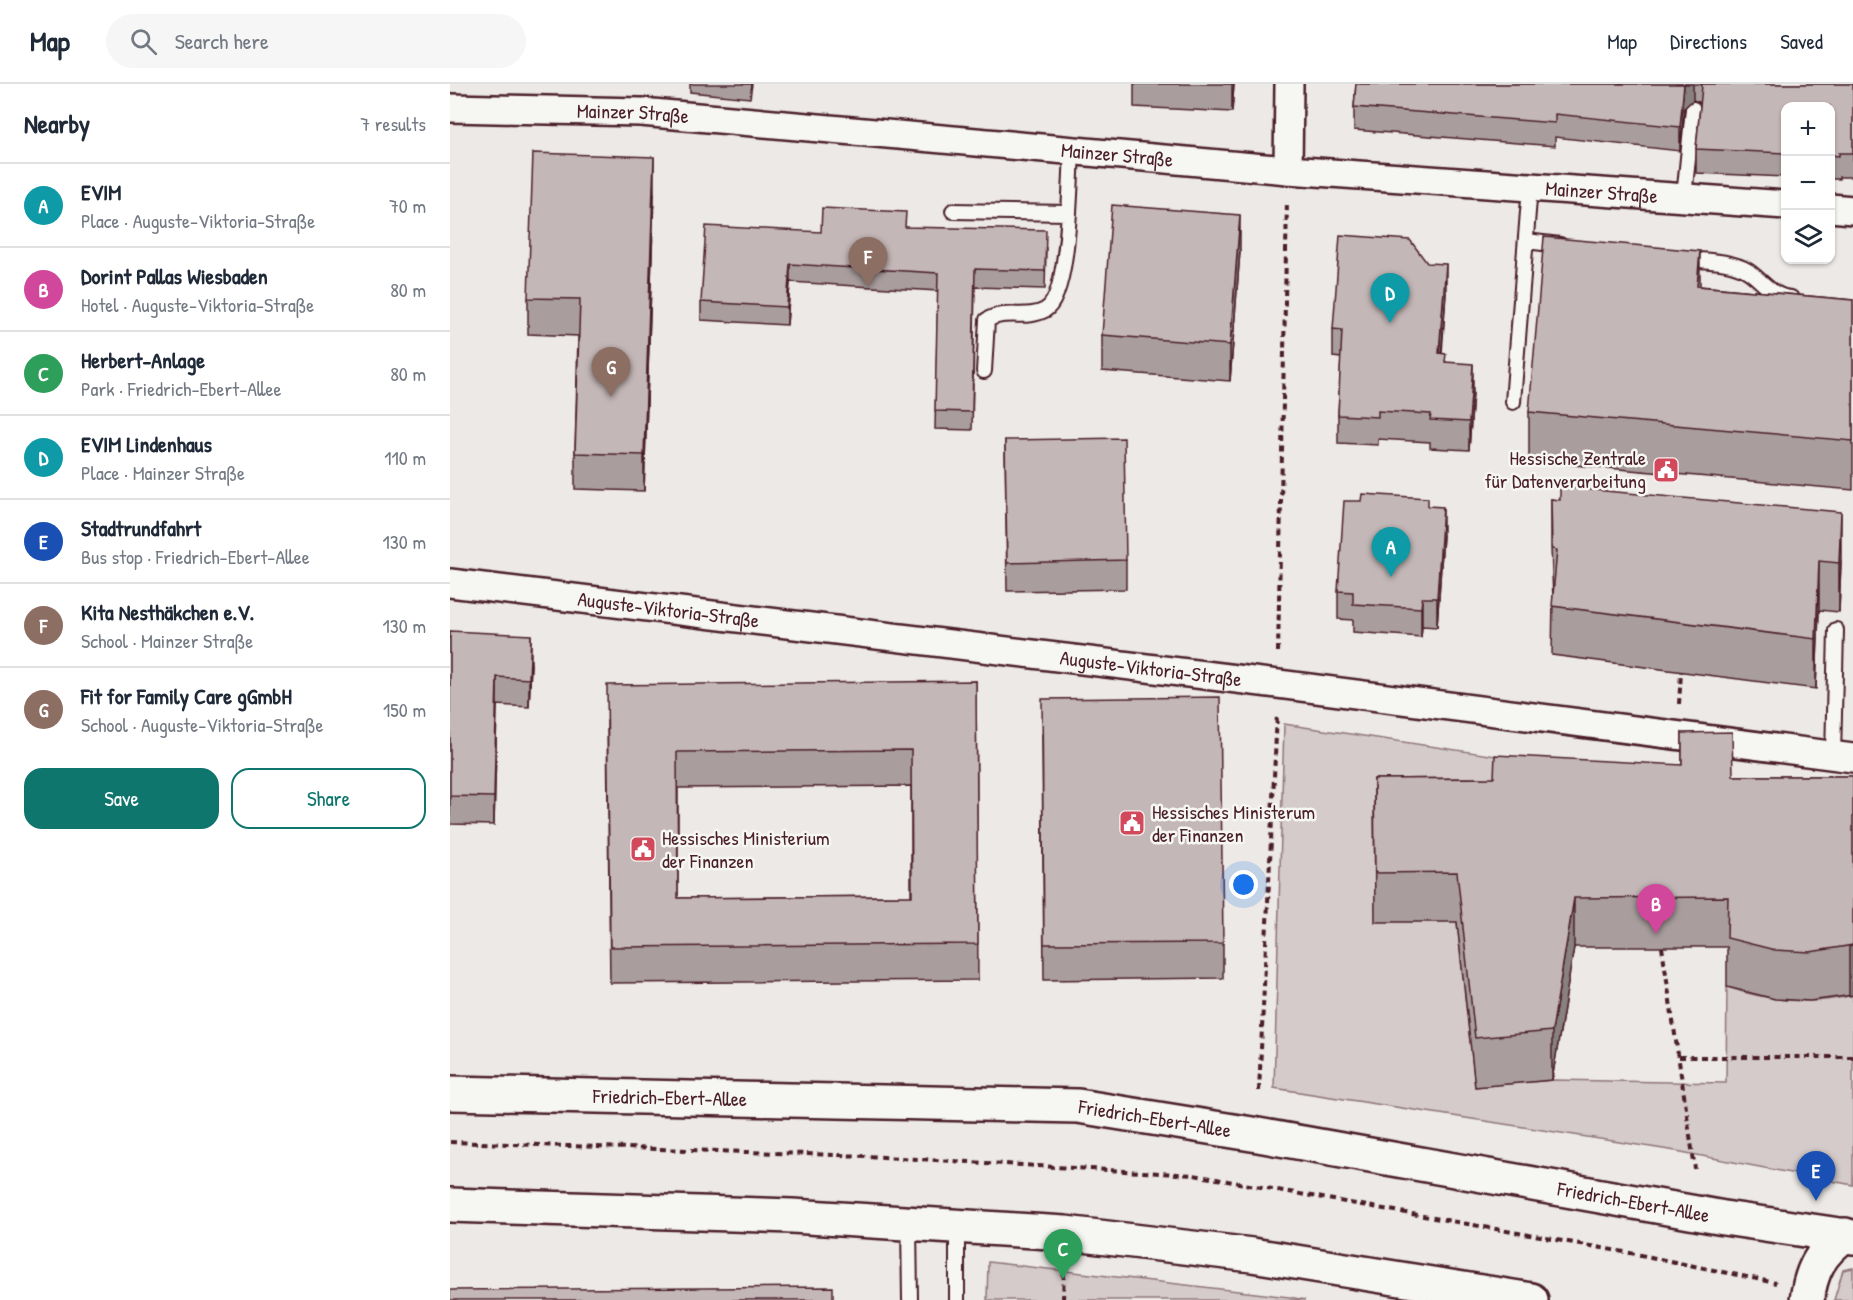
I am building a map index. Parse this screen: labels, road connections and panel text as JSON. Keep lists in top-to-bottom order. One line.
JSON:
{"streets":{"street":["Mainzer Straße","Auguste-Viktoria-Straße","Friedrich-Ebert-Allee"]},"places":{"public building":["Hessische Zentrale für Datenverarbeitung","Hessisches Ministerum der Finanzen","Hessisches Ministerium der Finanzen"]},"page":{"header":"Map","search":"Search here","nav":["Map","Directions","Saved"],"heading":["Nearby","7 results"],"map_buttons":["+","−"],"list":[{"mark":"A","name":"EVIM","note":"Place · Auguste-Viktoria-Straße","value":"70 m"},{"mark":"B","name":"Dorint Pallas Wiesbaden","note":"Hotel · Auguste-Viktoria-Straße","value":"80 m"},{"mark":"C","name":"Herbert-Anlage","note":"Park · Friedrich-Ebert-Allee","value":"80 m"},{"mark":"D","name":"EVIM Lindenhaus","note":"Place · Mainzer Straße","value":"110 m"},{"mark":"E","name":"Stadtrundfahrt","note":"Bus stop · Friedrich-Ebert-Allee","value":"130 m"},{"mark":"F","name":"Kita Nesthäkchen e.V.","note":"School · Mainzer Straße","value":"130 m"},{"mark":"G","name":"Fit for Family Care gGmbH","note":"School · Auguste-Viktoria-Straße","value":"150 m"}],"pins":["F","D","G","A","B","E","C"],"buttons":["Save","Share"]}}
